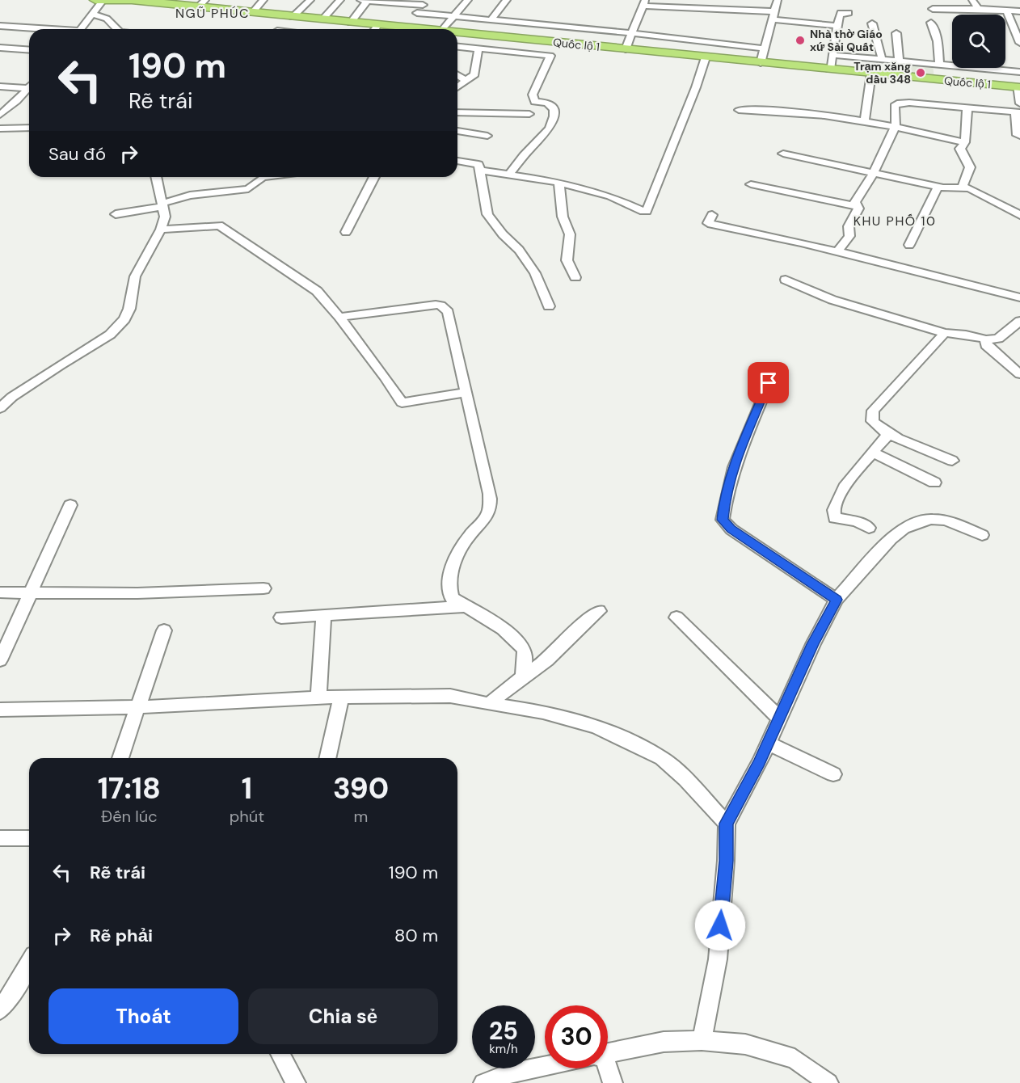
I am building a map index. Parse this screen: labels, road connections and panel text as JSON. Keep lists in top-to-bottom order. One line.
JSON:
{"streets":{"highway":["Quốc lộ 1"]},"districts":["NGŨ PHÚC","KHU PHỐ 10"],"places":["Nhà thờ Giáo xứ Sài Quất","Trạm xăng dầu 348"],"page":{"turn":["190 m","Rẽ trái"],"then":"Sau đó","eta":["17:18","Đến lúc","1","phút","390","m"],"list":[{"name":"Rẽ trái","value":"190 m"},{"name":"Rẽ phải","value":"80 m"}],"buttons":["Thoát","Chia sẻ"],"speed":"25 km/h","limit":"30"}}
